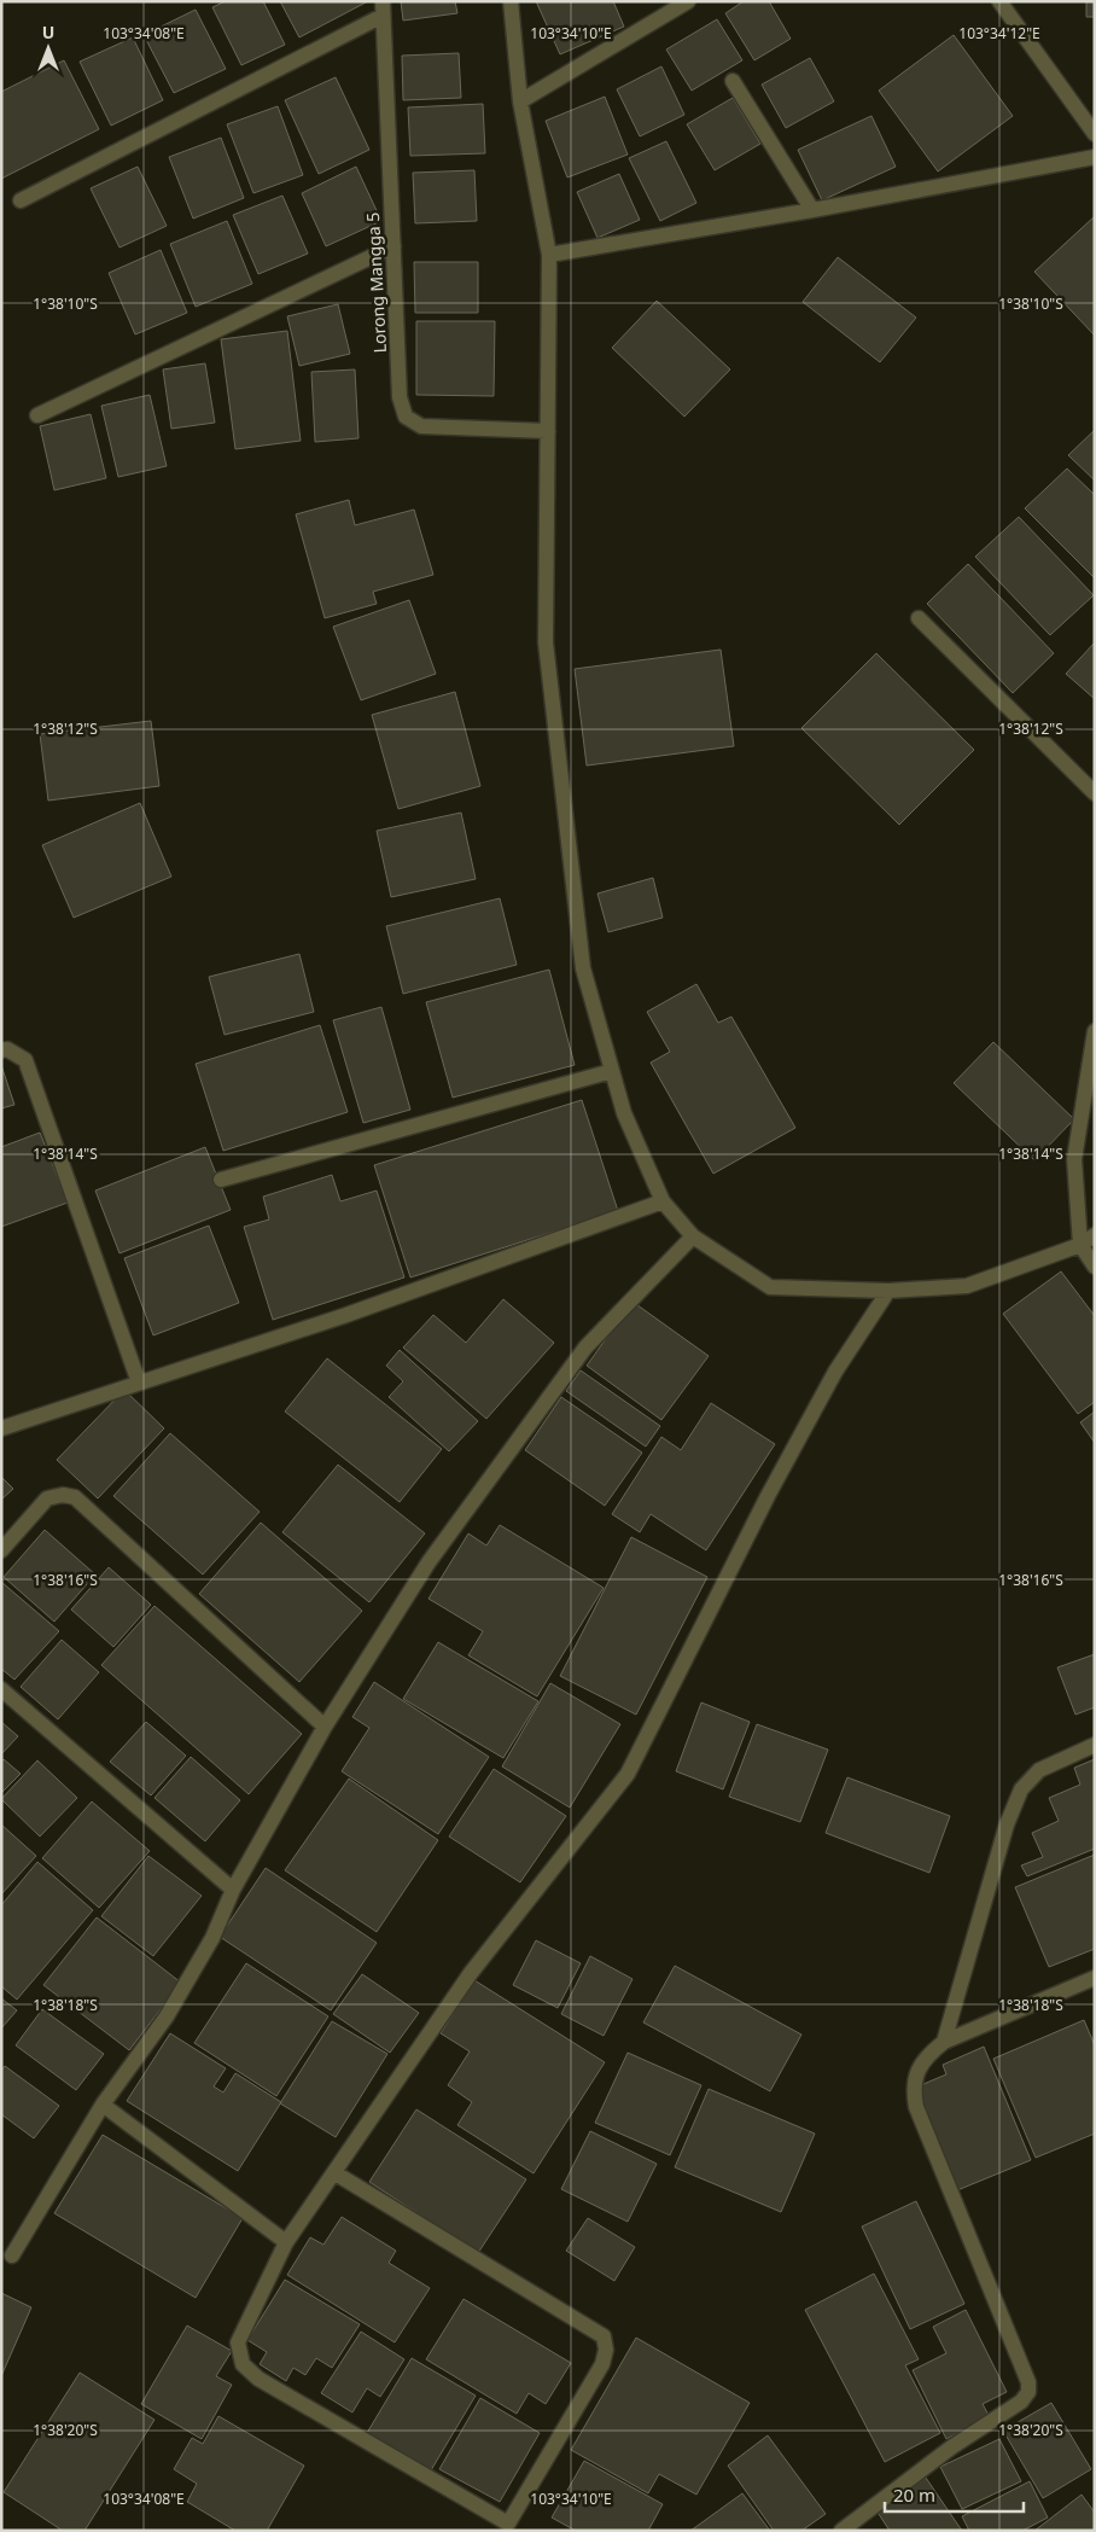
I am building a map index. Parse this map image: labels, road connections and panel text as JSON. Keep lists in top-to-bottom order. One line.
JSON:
{"streets":{"street":["Lorong Mangga 5"]},"scale_bar":"20 m","north":"top","coordinates":["103°34'08\"E","103°34'10\"E","103°34'12\"E","1°38'10\"S","1°38'12\"S","1°38'14\"S","1°38'16\"S","1°38'18\"S","1°38'20\"S"]}
